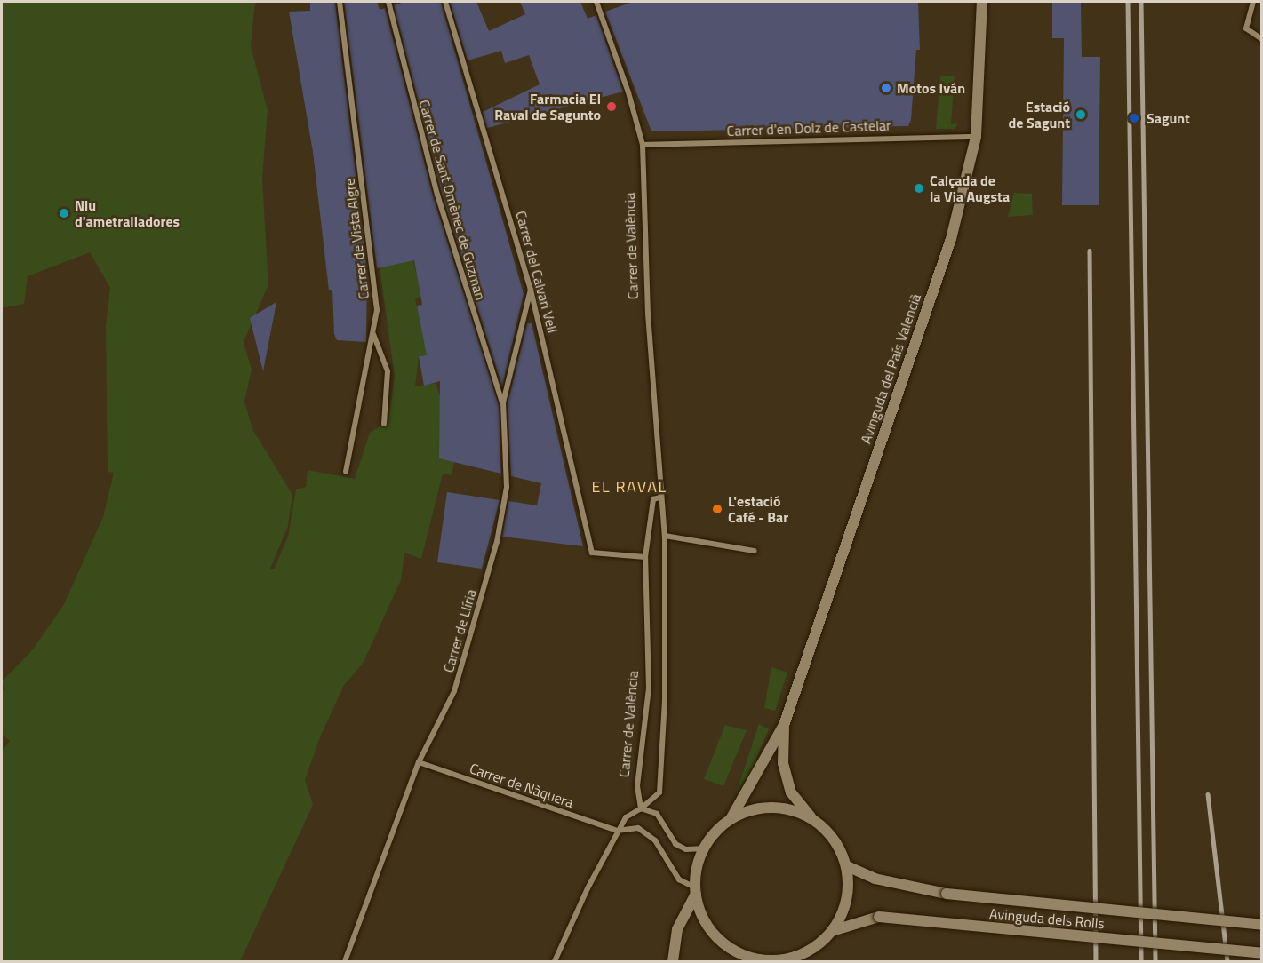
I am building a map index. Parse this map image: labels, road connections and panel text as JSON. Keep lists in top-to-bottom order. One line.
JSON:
{"streets":{"main road":["Avinguda del País Valencià","Avinguda dels Rolls"],"street":["Carrer d'en Dolz de Castelar","Carrer de Sant Dmènec de Guzman","Carrer de Vista Algre","Carrer de València","Carrer del Calvari Vell","Carrer de Llíria","Carrer de Nàquera"]},"crossings":[["Carrer d'en Dolz de Castelar","Carrer de València"],["Carrer d'en Dolz de Castelar","Avinguda del País Valencià"],["Carrer de Sant Dmènec de Guzman","Carrer de Llíria"],["Carrer de València","Carrer del Calvari Vell"],["Carrer del Calvari Vell","Carrer de Llíria"],["Avinguda del País Valencià","Carrer de Nàquera"],["Avinguda del País Valencià","Avinguda dels Rolls"],["Carrer de Llíria","Carrer de Nàquera"],["Carrer de Nàquera","Avinguda dels Rolls"]],"districts":["EL RAVAL"],"places":["Motos Iván","Farmacia El Raval de Sagunto","Estació de Sagunt","Sagunt","Calçada de la Via Augsta","Niu d'ametralladores","L'estació Café - Bar"]}
